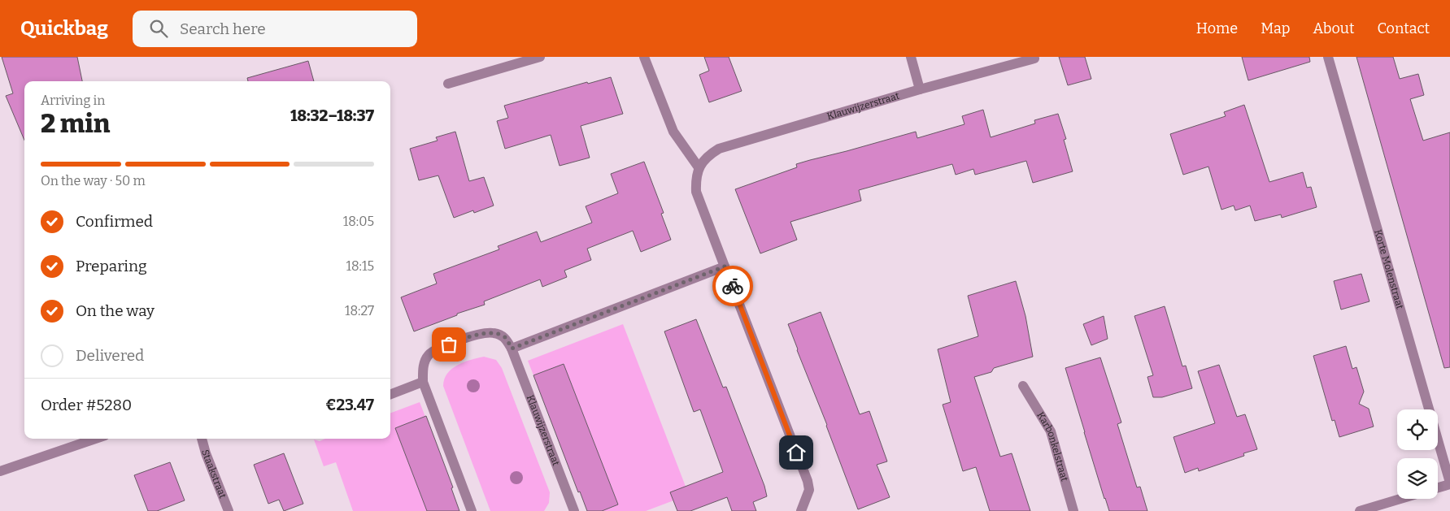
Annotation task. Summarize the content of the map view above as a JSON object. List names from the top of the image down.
{
  "streets": {
    "street": [
      "Klauwijzerstraat",
      "Korte Molenstraat",
      "Karbonkelstraat",
      "Staakstraat"
    ]
  },
  "page": {
    "header": "Quickbag",
    "search": "Search here",
    "nav": [
      "Home",
      "Map",
      "About",
      "Contact"
    ],
    "heading": ["2 min", "Arriving in", "18:32–18:37"],
    "panel": ["Order #5280", "€23.47"],
    "bar": "On the way · 50 m",
    "list": [
      ["Confirmed", "18:05"],
      ["Preparing", "18:15"],
      ["On the way", "18:27"],
      "Delivered"
    ]
  }
}
